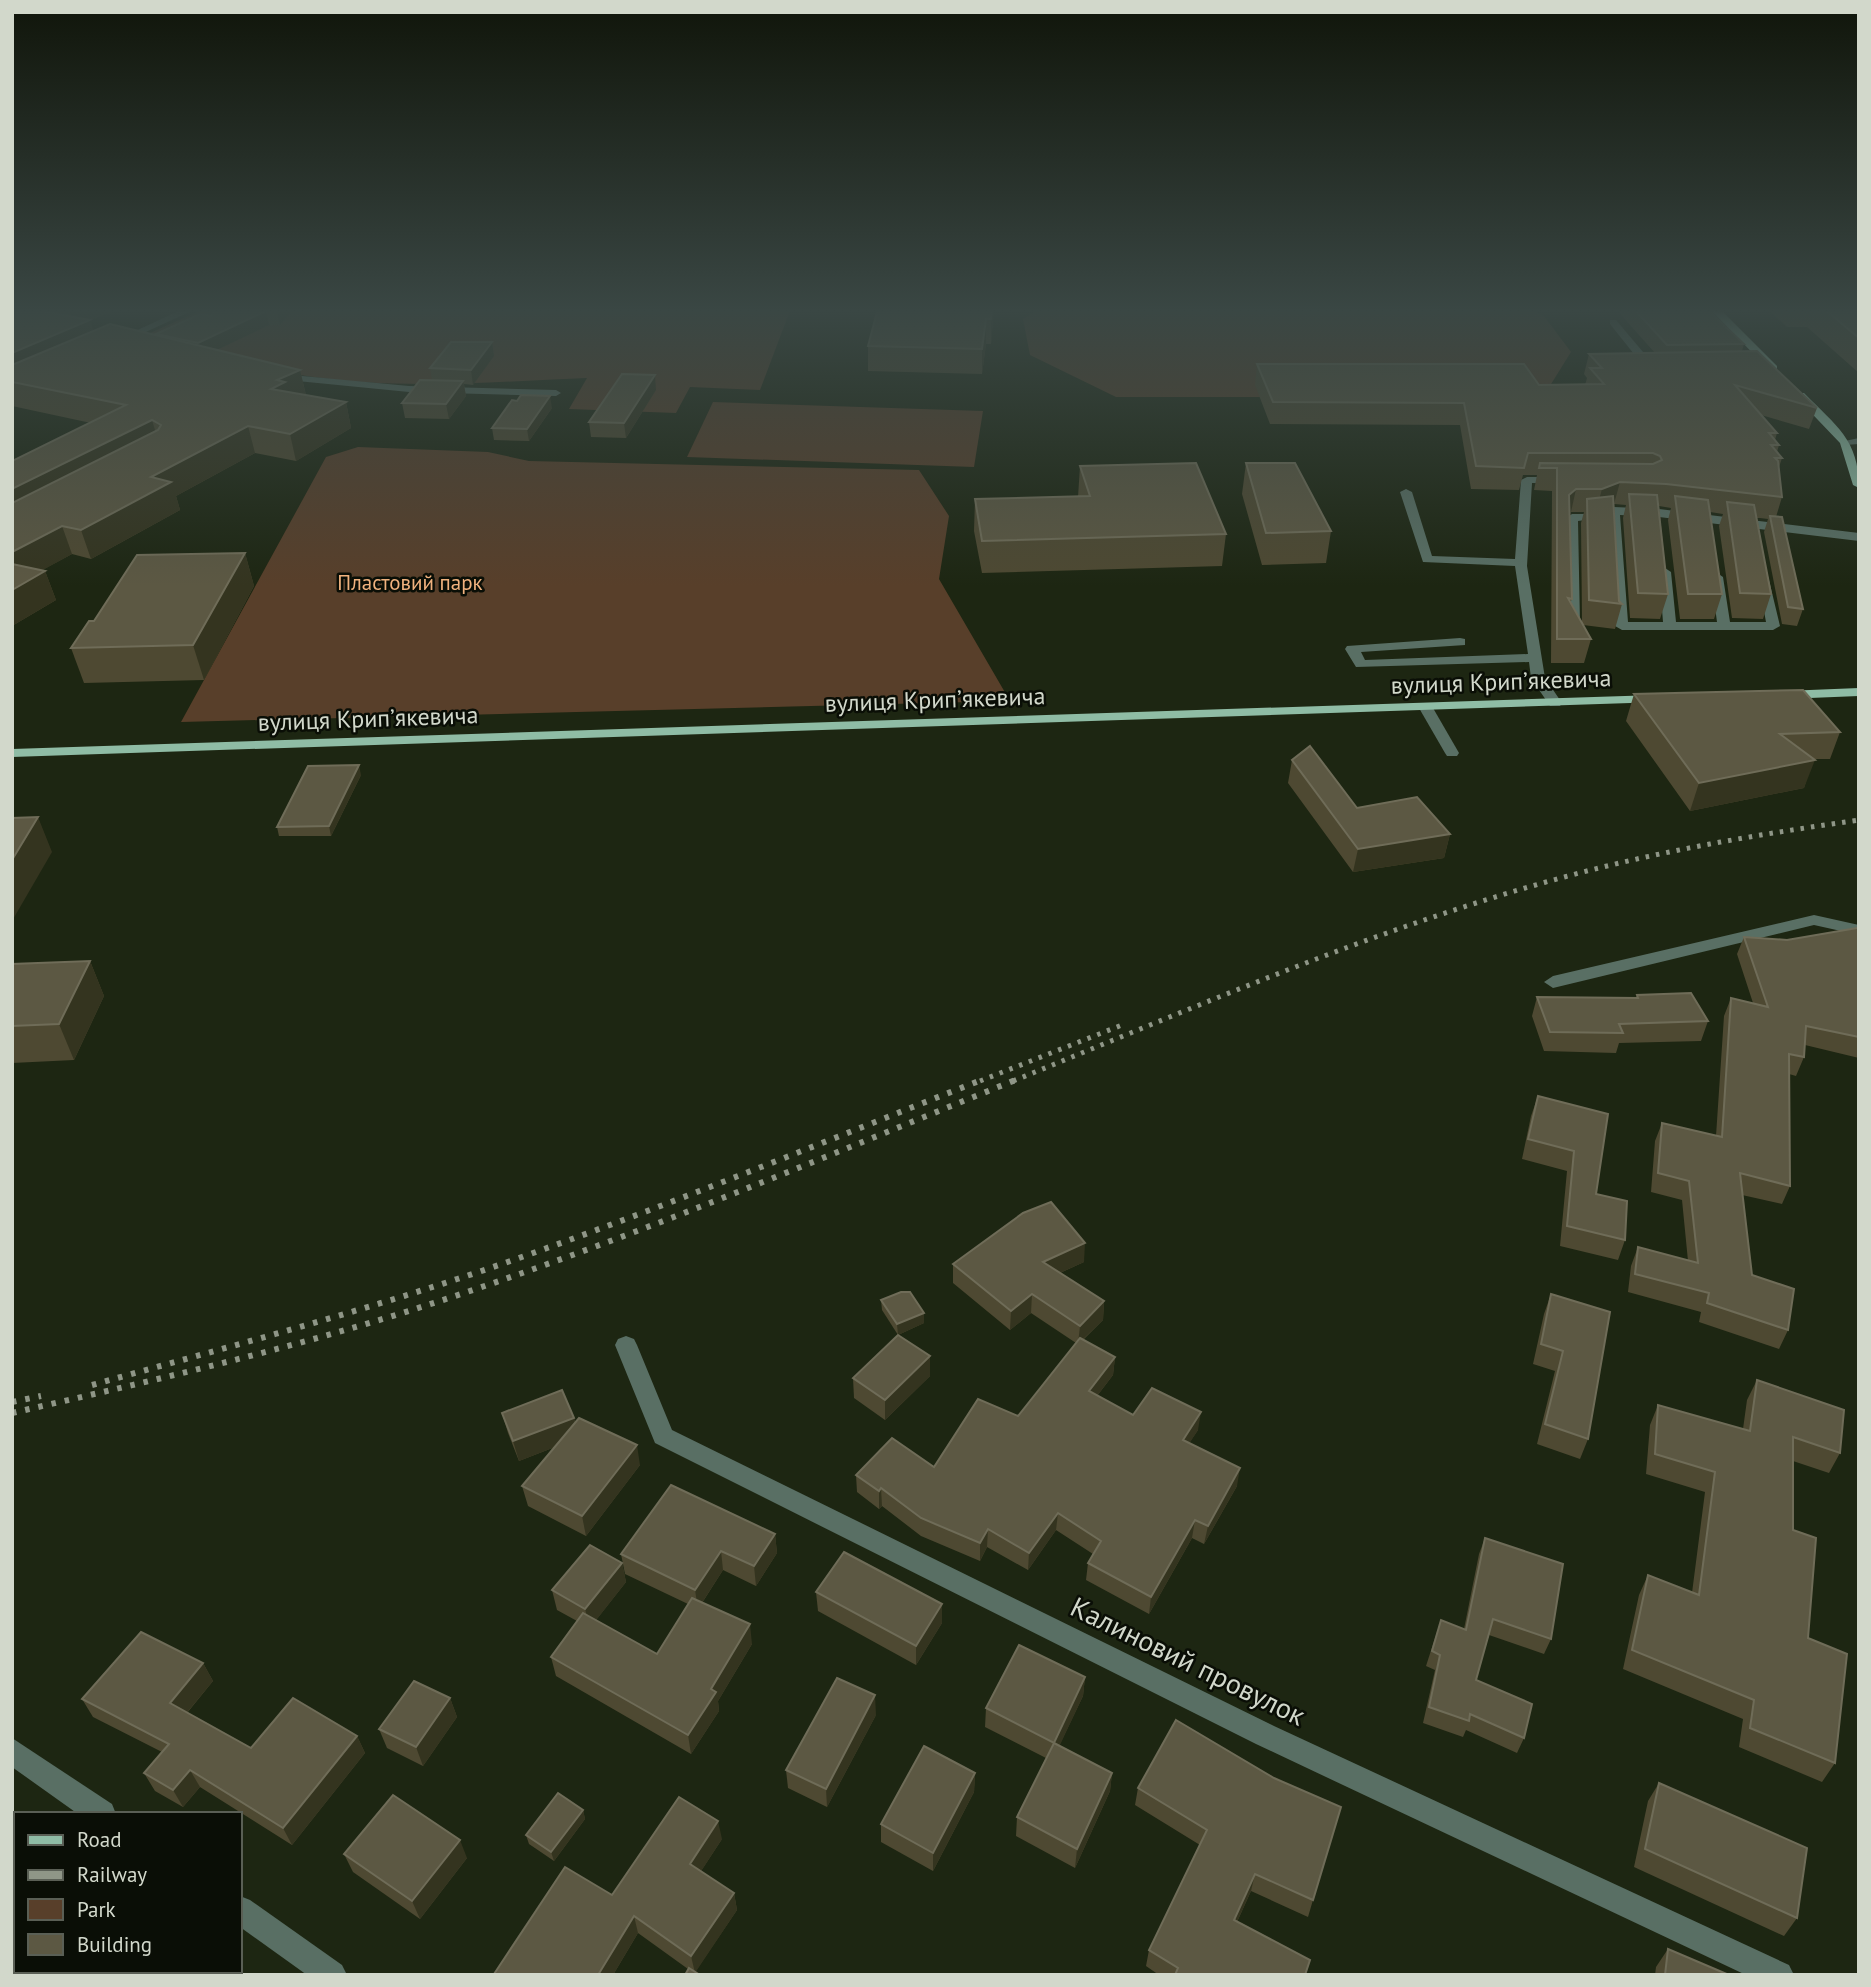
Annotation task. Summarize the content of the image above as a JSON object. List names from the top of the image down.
{
  "streets": {
    "main road": ["вулиця Крипʼякевича"],
    "street": ["Калиновий провулок"]
  },
  "parks": ["Пластовий парк"],
  "legend": [
    "Road",
    "Railway",
    "Park",
    "Building"
  ]
}
